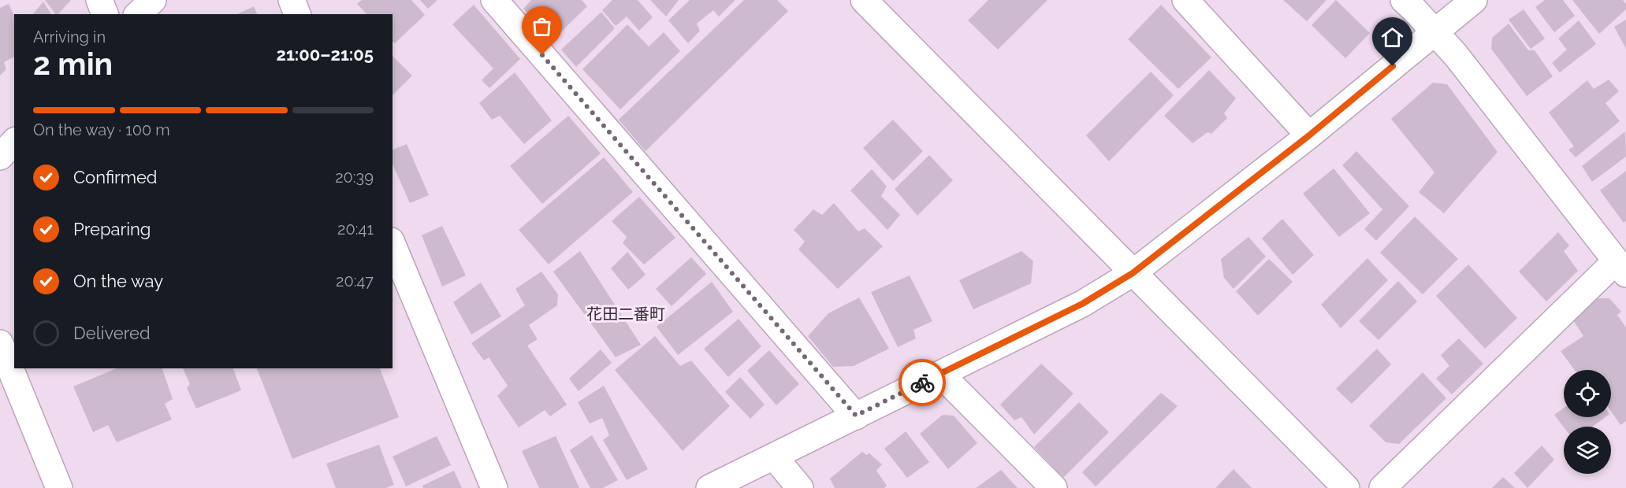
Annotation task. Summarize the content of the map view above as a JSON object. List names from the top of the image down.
{
  "districts": ["花田二番町"],
  "page": {
    "heading": ["2 min", "Arriving in", "21:00–21:05"],
    "bar": "On the way · 100 m",
    "list": [
      ["Confirmed", "20:39"],
      ["Preparing", "20:41"],
      ["On the way", "20:47"],
      "Delivered"
    ]
  }
}
